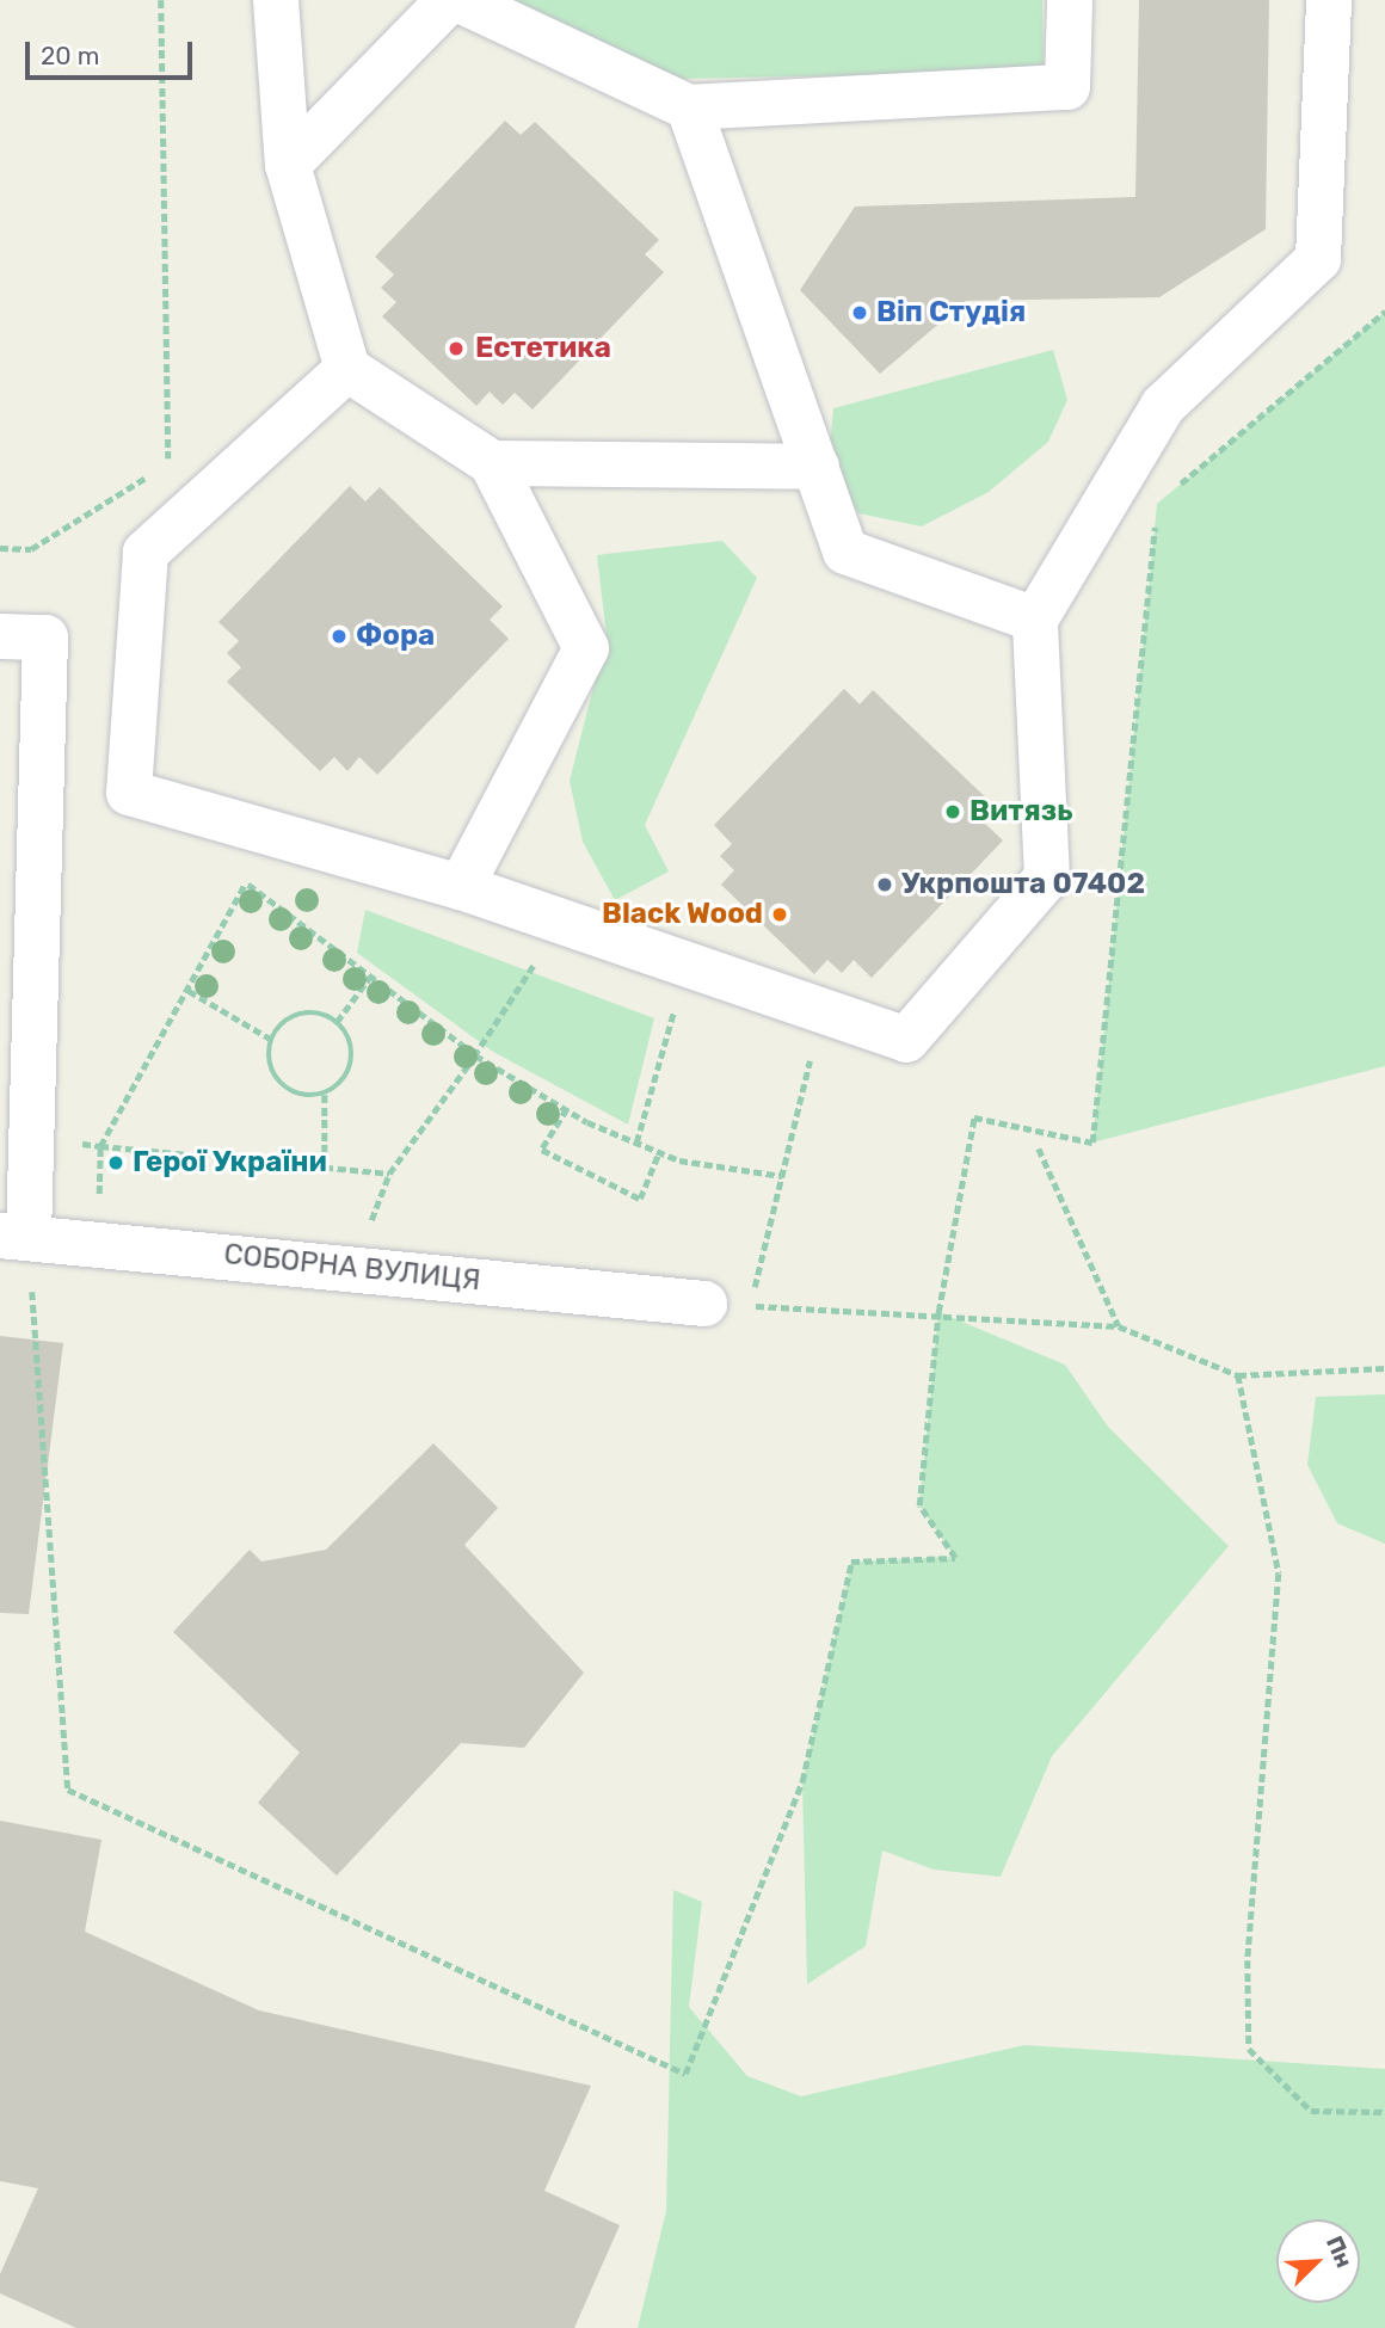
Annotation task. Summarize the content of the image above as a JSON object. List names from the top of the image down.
{
  "streets": {
    "street": ["СОБОРНА ВУЛИЦЯ"]
  },
  "places": [
    "Віп Студія",
    "Естетика",
    "Фора",
    "Витязь",
    "Укрпошта 07402",
    "Black Wood",
    "Герої України"
  ],
  "scale_bar": "20 m",
  "north": "top right"
}
